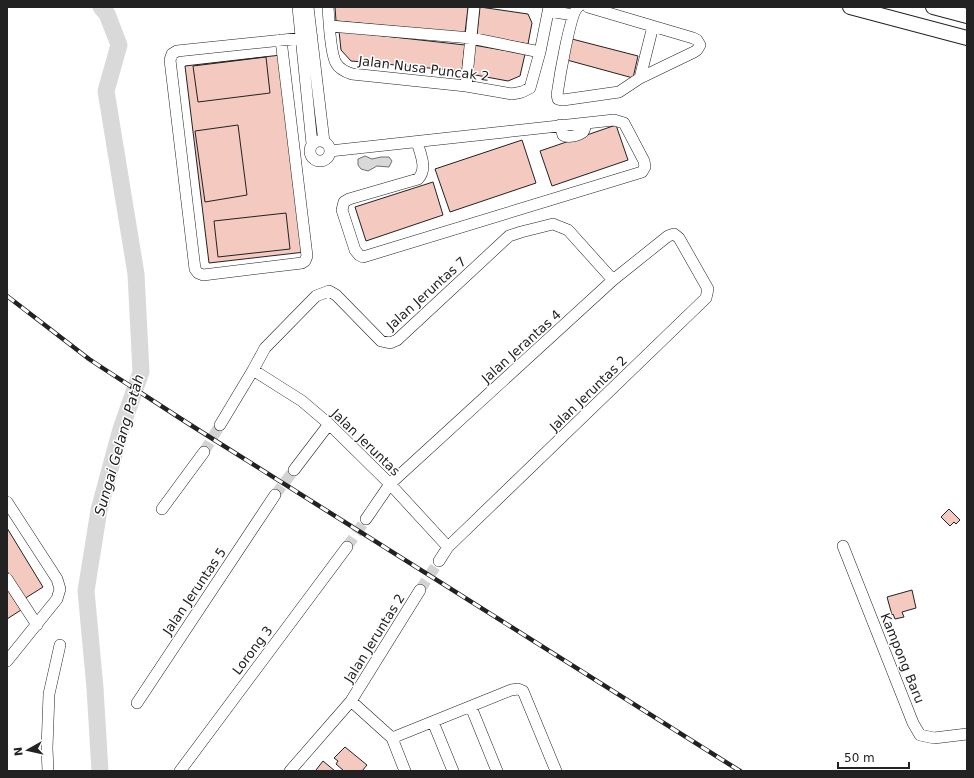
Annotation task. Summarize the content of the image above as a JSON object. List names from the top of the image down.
{
  "streets": {
    "street": [
      "Jalan Nusa Puncak 2",
      "Jalan Jeruntas 7",
      "Jalan Jerantas 4",
      "Jalan Jeruntas 2",
      "Jalan Jeruntas",
      "Jalan Jeruntas 5",
      "Lorong 3",
      "Kampong Baru"
    ]
  },
  "crossings": [
    ["Jalan Jeruntas 7", "Jalan Jerantas 4"],
    ["Jalan Jeruntas 7", "Jalan Jeruntas"],
    ["Jalan Jerantas 4", "Jalan Jeruntas 2"],
    ["Jalan Jerantas 4", "Jalan Jeruntas"],
    ["Jalan Jeruntas 2", "Jalan Jeruntas"]
  ],
  "water": ["Sungai Gelang Patah"],
  "scale_bar": "50 m",
  "north": "left"
}
